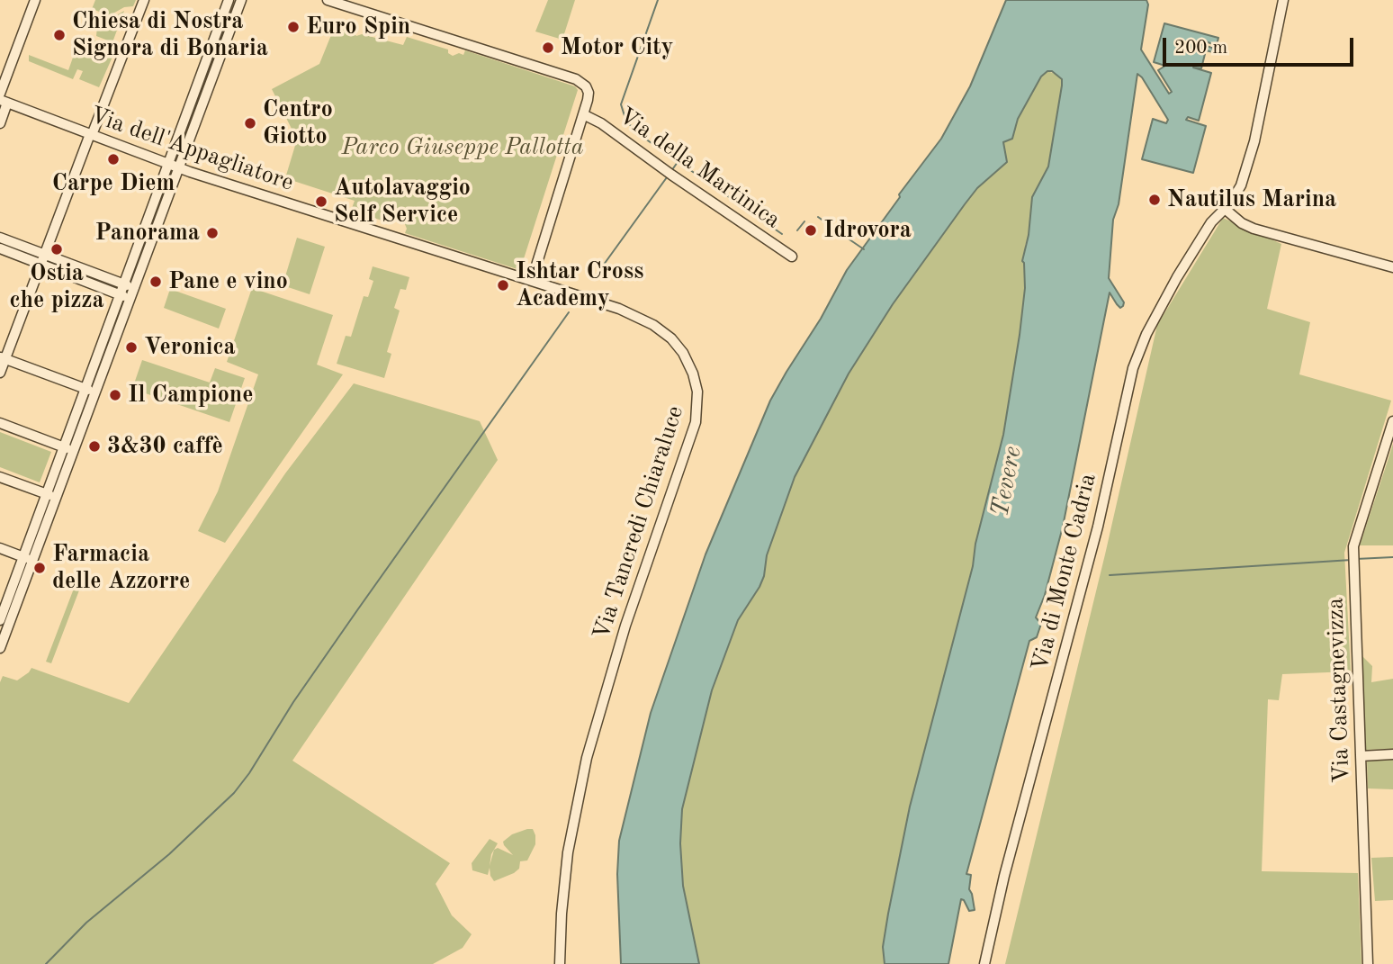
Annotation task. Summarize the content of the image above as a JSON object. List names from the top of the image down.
{
  "streets": {
    "street": [
      "Via dell'Appagliatore",
      "Via della Martinica",
      "Via Tancredi Chiaraluce",
      "Via di Monte Cadria",
      "Via Castagnevizza"
    ]
  },
  "crossings": [
    ["Via dell'Appagliatore", "Via Tancredi Chiaraluce"],
    ["Via della Martinica", "Via Tancredi Chiaraluce"]
  ],
  "water": ["Tevere"],
  "parks": ["Parco Giuseppe Pallotta"],
  "places": [
    "Euro Spin",
    "Chiesa di Nostra Signora di Bonaria",
    "Motor City",
    "Centro Giotto",
    "Carpe Diem",
    "Nautilus Marina",
    "Autolavaggio Self Service",
    "Idrovora",
    "Panorama",
    "Ostia che pizza",
    "Pane e vino",
    "Ishtar Cross Academy",
    "Veronica",
    "Il Campione",
    "3&30 caffè",
    "Farmacia delle Azzorre"
  ],
  "scale_bar": "200 m"
}
